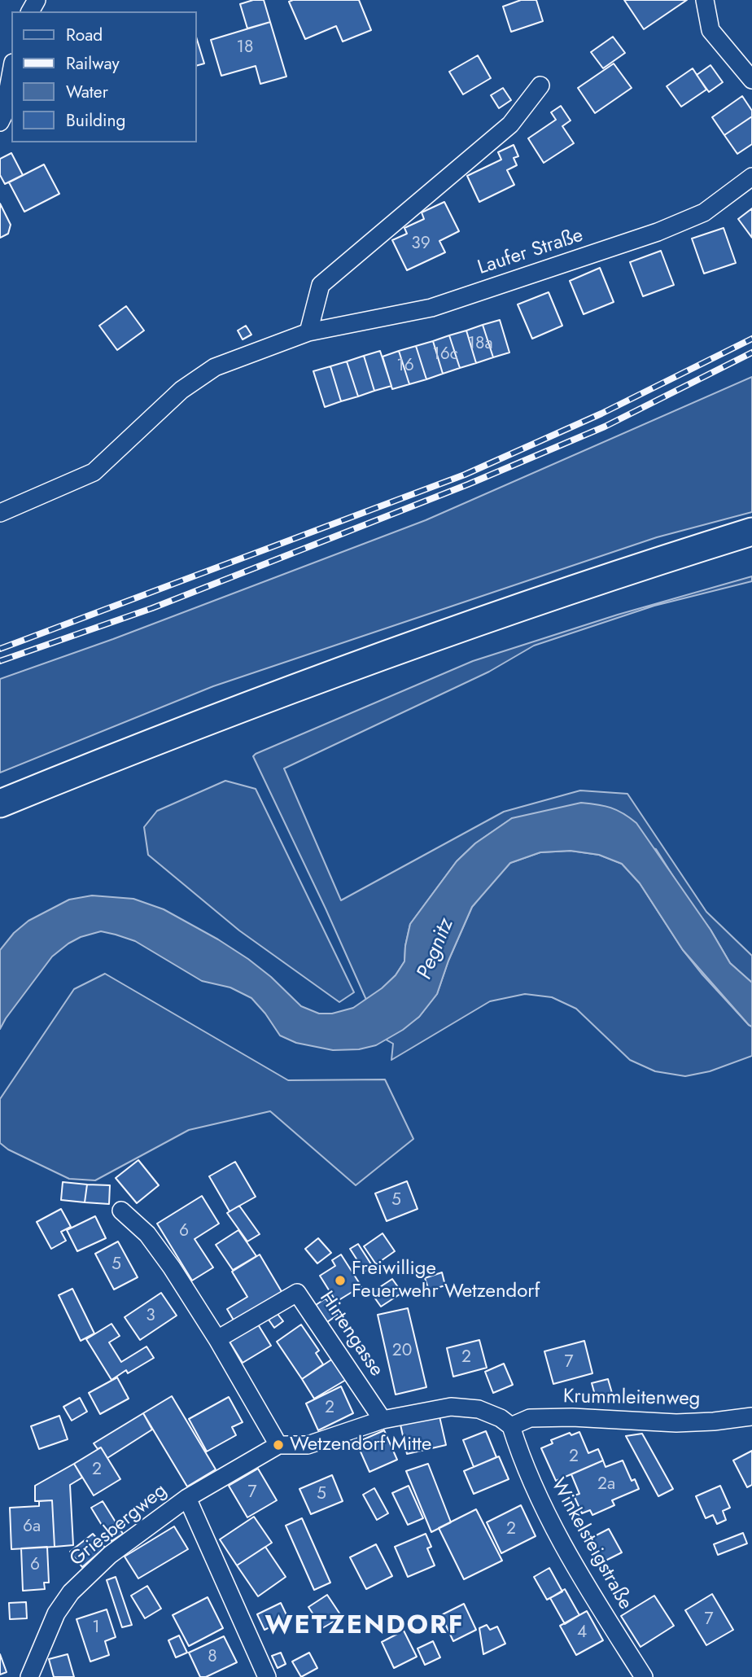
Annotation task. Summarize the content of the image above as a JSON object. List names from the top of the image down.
{
  "streets": {
    "street": [
      "Laufer Straße",
      "Hirtengasse",
      "Krummleitenweg",
      "Griesbergweg",
      "Winkelsteigstraße"
    ]
  },
  "crossings": [
    ["Krummleitenweg", "Winkelsteigstraße"]
  ],
  "districts": ["WETZENDORF"],
  "water": ["Pegnitz"],
  "places": ["Freiwillige Feuerwehr Wetzendorf", "Wetzendorf Mitte"],
  "house_numbers": [
    "18",
    "39",
    "18a",
    "16c",
    "16",
    "5",
    "6",
    "5",
    "3",
    "20",
    "2",
    "7",
    "2",
    "2",
    "2",
    "2a",
    "7",
    "5",
    "6a",
    "2",
    "6",
    "7",
    "1",
    "4",
    "8"
  ],
  "legend": [
    "Road",
    "Railway",
    "Water",
    "Building"
  ]
}
